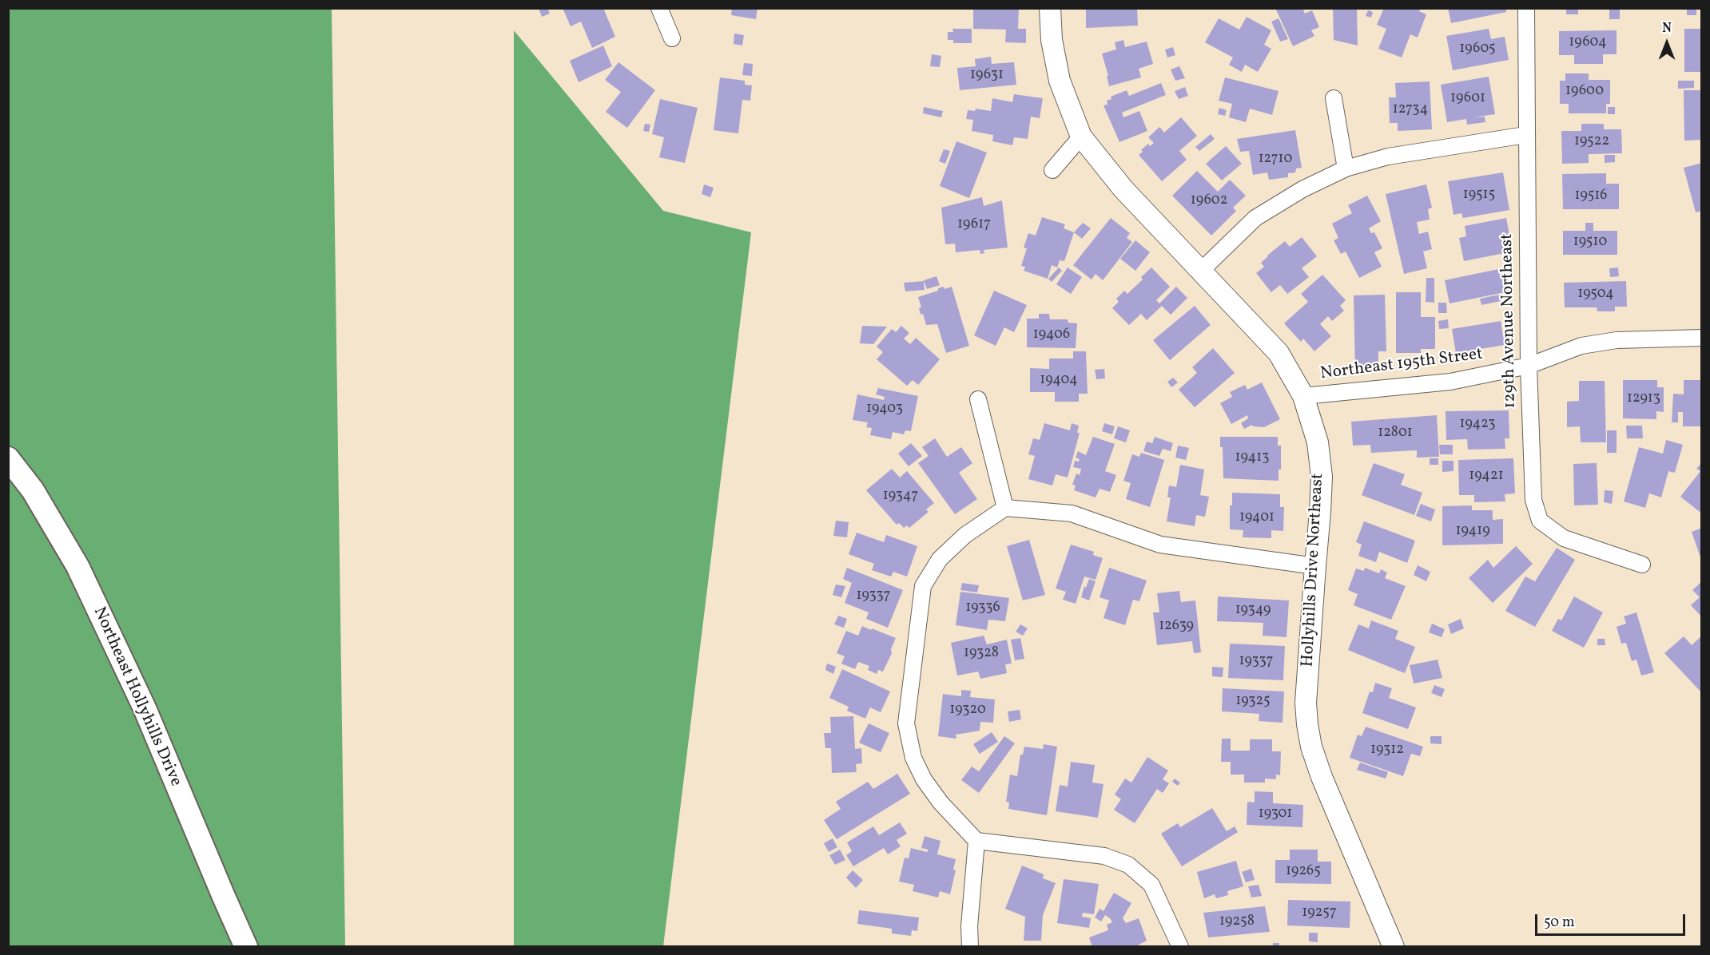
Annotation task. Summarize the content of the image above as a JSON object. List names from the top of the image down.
{
  "streets": {
    "main road": ["Northeast Hollyhills Drive"],
    "street": ["129th Avenue Northeast", "Northeast 195th Street", "Hollyhills Drive Northeast"]
  },
  "crossings": [
    ["129th Avenue Northeast", "Northeast 195th Street"],
    ["Northeast 195th Street", "Hollyhills Drive Northeast"]
  ],
  "house_numbers": [
    "19604",
    "19605",
    "19631",
    "19600",
    "19601",
    "12734",
    "19522",
    "12710",
    "19515",
    "19516",
    "19602",
    "19617",
    "19510",
    "19504",
    "19406",
    "19404",
    "12913",
    "19403",
    "19423",
    "12801",
    "19413",
    "19421",
    "19347",
    "19401",
    "19419",
    "19337",
    "19336",
    "19349",
    "12639",
    "19328",
    "19337",
    "19325",
    "19320",
    "19312",
    "19301",
    "19265",
    "19257",
    "19258"
  ],
  "scale_bar": "50 m",
  "north": "top"
}
